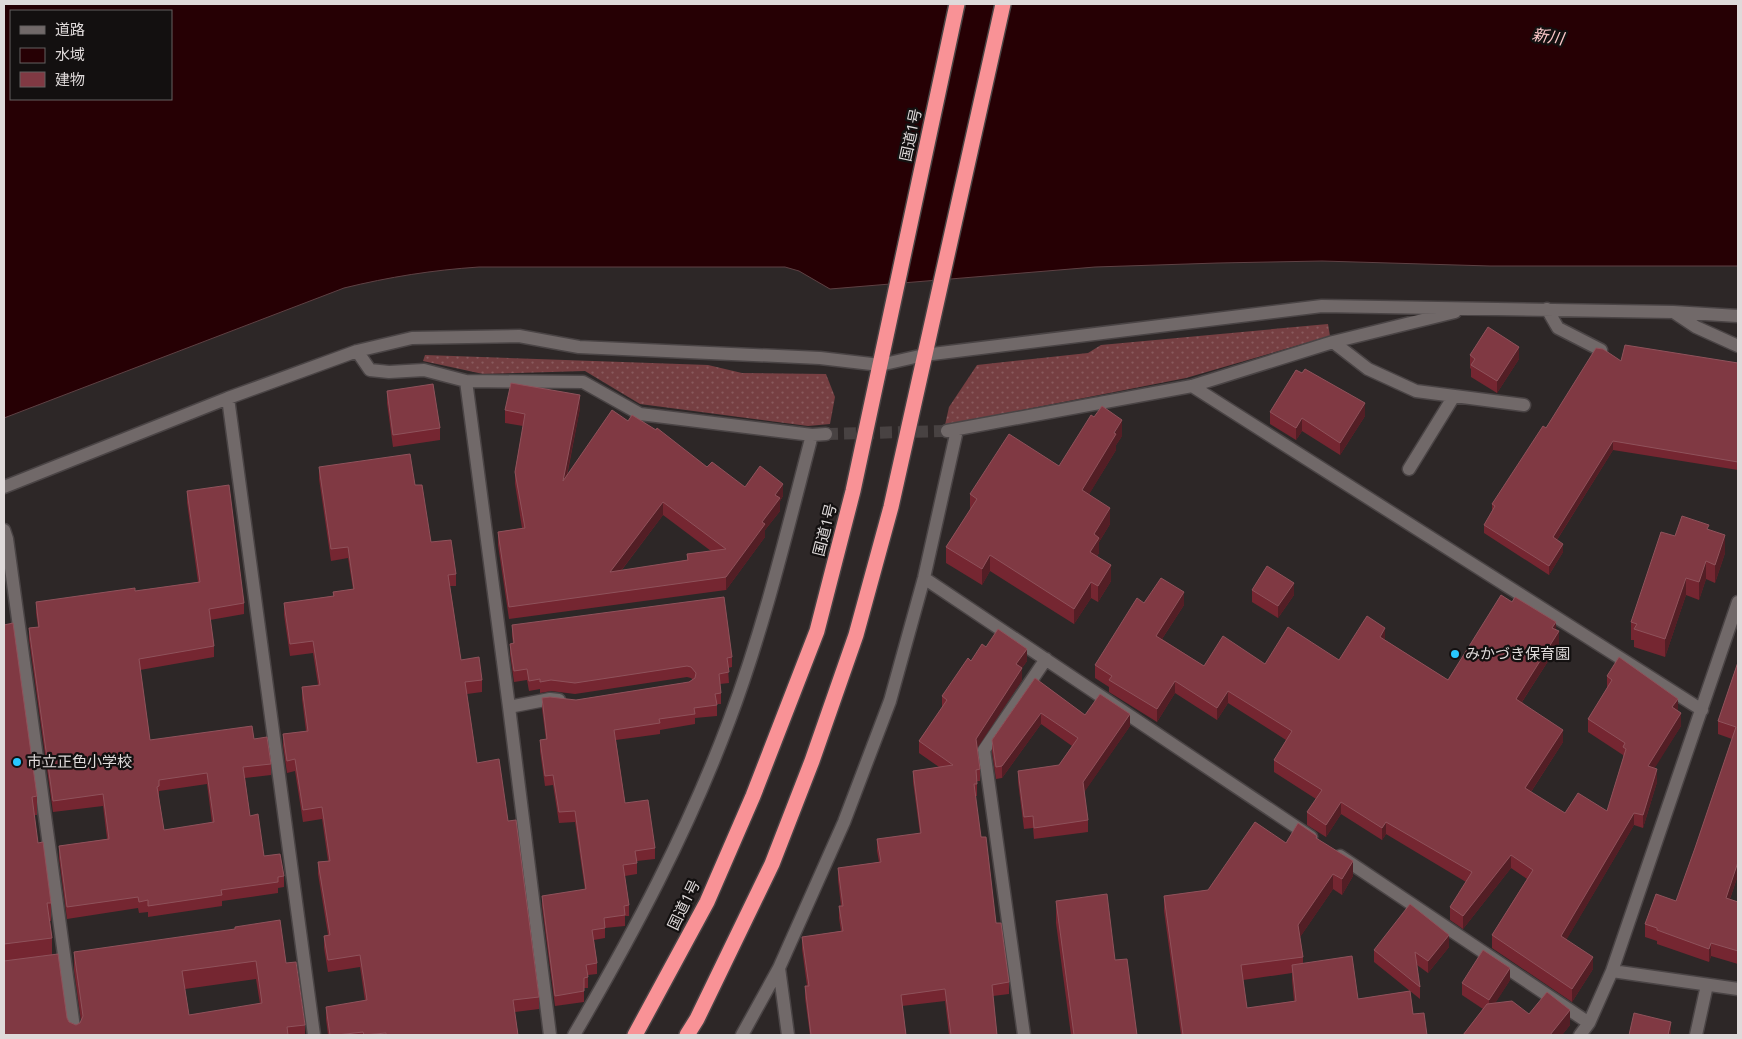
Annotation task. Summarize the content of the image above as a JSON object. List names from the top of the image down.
{
  "streets": {
    "highway": ["国道1号"]
  },
  "water": ["新川"],
  "places": ["みかづき保育園", "市立正色小学校"],
  "legend": ["道路", "水域", "建物"]
}
